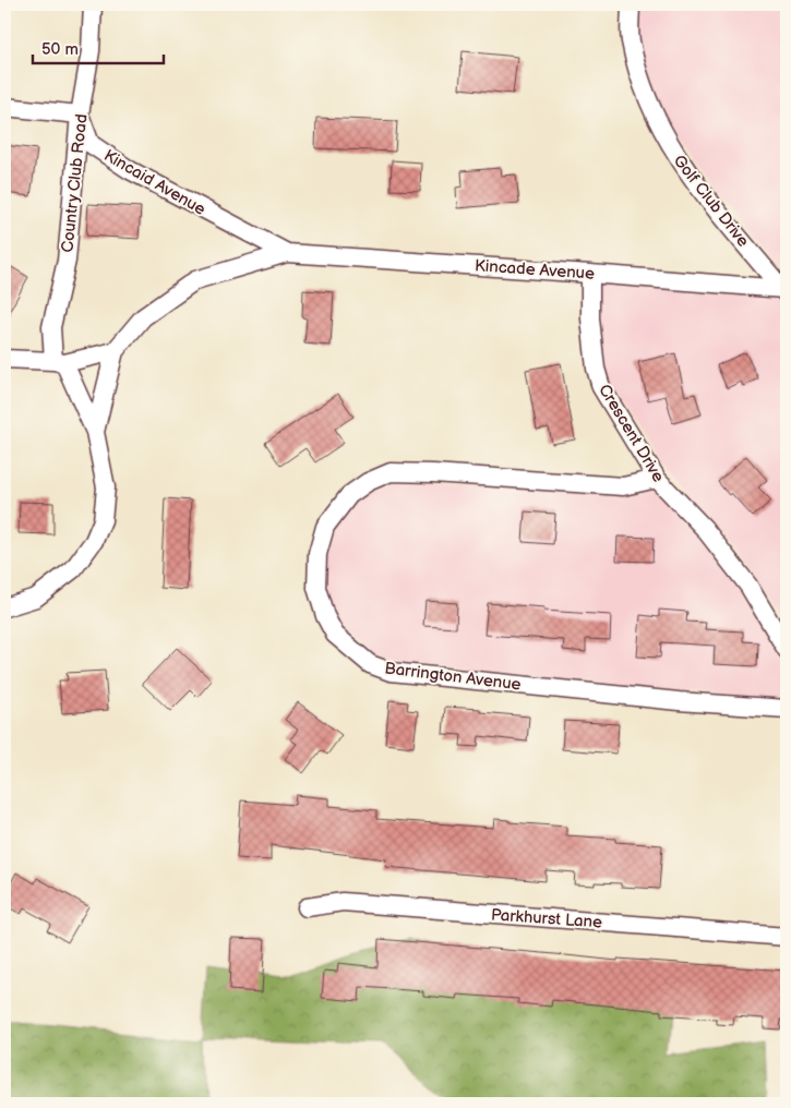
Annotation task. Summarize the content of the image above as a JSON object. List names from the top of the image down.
{
  "streets": {
    "street": [
      "Kincaid Avenue",
      "Country Club Road",
      "Golf Club Drive",
      "Kincade Avenue",
      "Crescent Drive",
      "Barrington Avenue",
      "Parkhurst Lane"
    ]
  },
  "crossings": [
    ["Kincaid Avenue", "Country Club Road"],
    ["Kincaid Avenue", "Kincade Avenue"],
    ["Golf Club Drive", "Kincade Avenue"],
    ["Kincade Avenue", "Crescent Drive"],
    ["Crescent Drive", "Barrington Avenue"]
  ],
  "scale_bar": "50 m"
}
